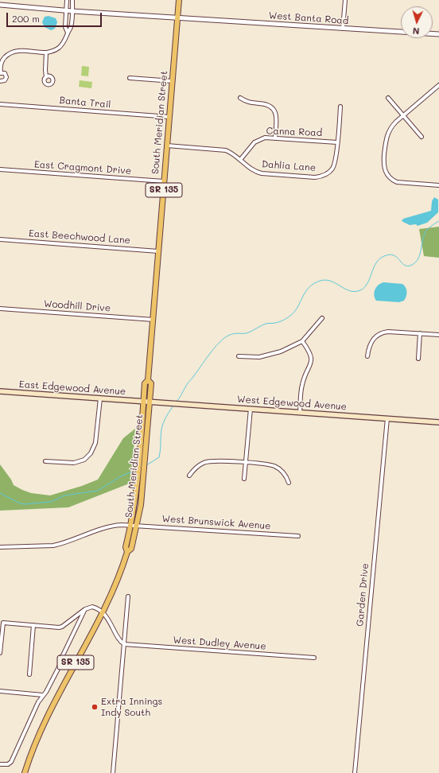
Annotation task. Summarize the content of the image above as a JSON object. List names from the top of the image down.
{
  "streets": {
    "main road": [
      "South Meridian Street",
      "SR 135",
      "East Edgewood Avenue",
      "West Edgewood Avenue"
    ],
    "street": [
      "West Banta Road",
      "Banta Trail",
      "Canna Road",
      "Dahlia Lane",
      "East Cragmont Drive",
      "East Beechwood Lane",
      "Woodhill Drive",
      "West Brunswick Avenue",
      "Garden Drive",
      "West Dudley Avenue"
    ]
  },
  "crossings": [
    ["West Banta Road", "South Meridian Street"],
    ["Banta Trail", "South Meridian Street"],
    ["South Meridian Street", "Dahlia Lane"],
    ["South Meridian Street", "East Cragmont Drive"],
    ["South Meridian Street", "East Beechwood Lane"],
    ["South Meridian Street", "Woodhill Drive"],
    ["South Meridian Street", "East Edgewood Avenue"],
    ["South Meridian Street", "West Edgewood Avenue"],
    ["South Meridian Street", "West Brunswick Avenue"],
    ["Canna Road", "Dahlia Lane"],
    ["East Edgewood Avenue", "West Edgewood Avenue"],
    ["West Edgewood Avenue", "Garden Drive"]
  ],
  "places": ["Extra Innings Indy South"],
  "scale_bar": "200 m",
  "north": "bottom"
}
